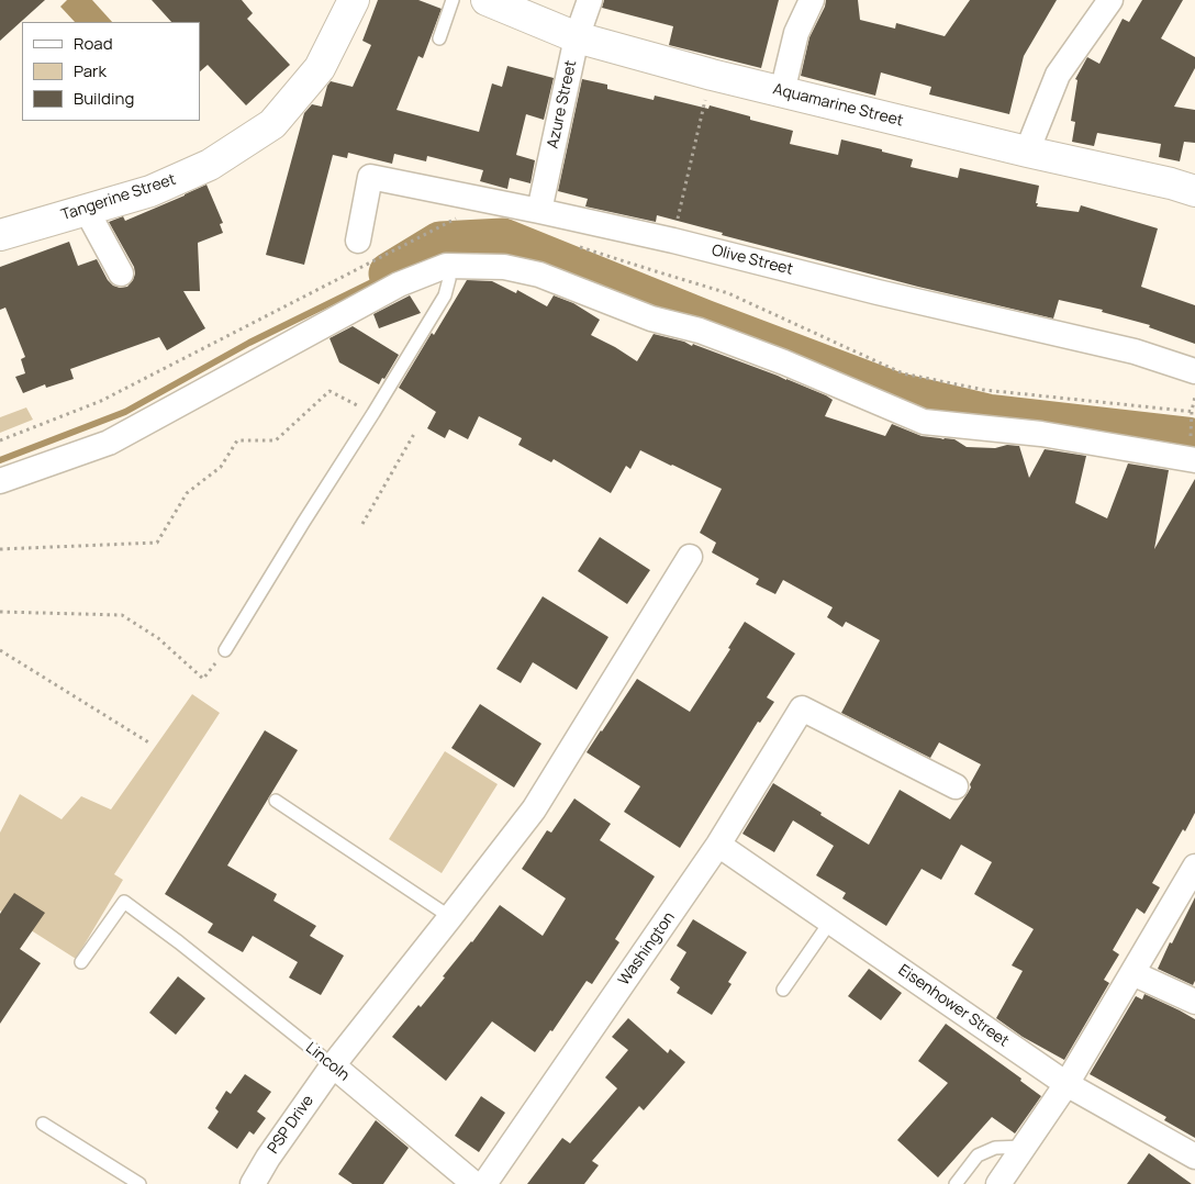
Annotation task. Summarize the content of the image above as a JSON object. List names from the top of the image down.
{
  "streets": {
    "street": [
      "Azure Street",
      "Aquamarine Street",
      "Tangerine Street",
      "Olive Street",
      "Washington",
      "Eisenhower Street",
      "Lincoln",
      "PSP Drive"
    ]
  },
  "crossings": [
    ["Azure Street", "Aquamarine Street"],
    ["Azure Street", "Olive Street"],
    ["Washington", "Eisenhower Street"],
    ["Lincoln", "PSP Drive"]
  ],
  "legend": ["Road", "Park", "Building"]
}
